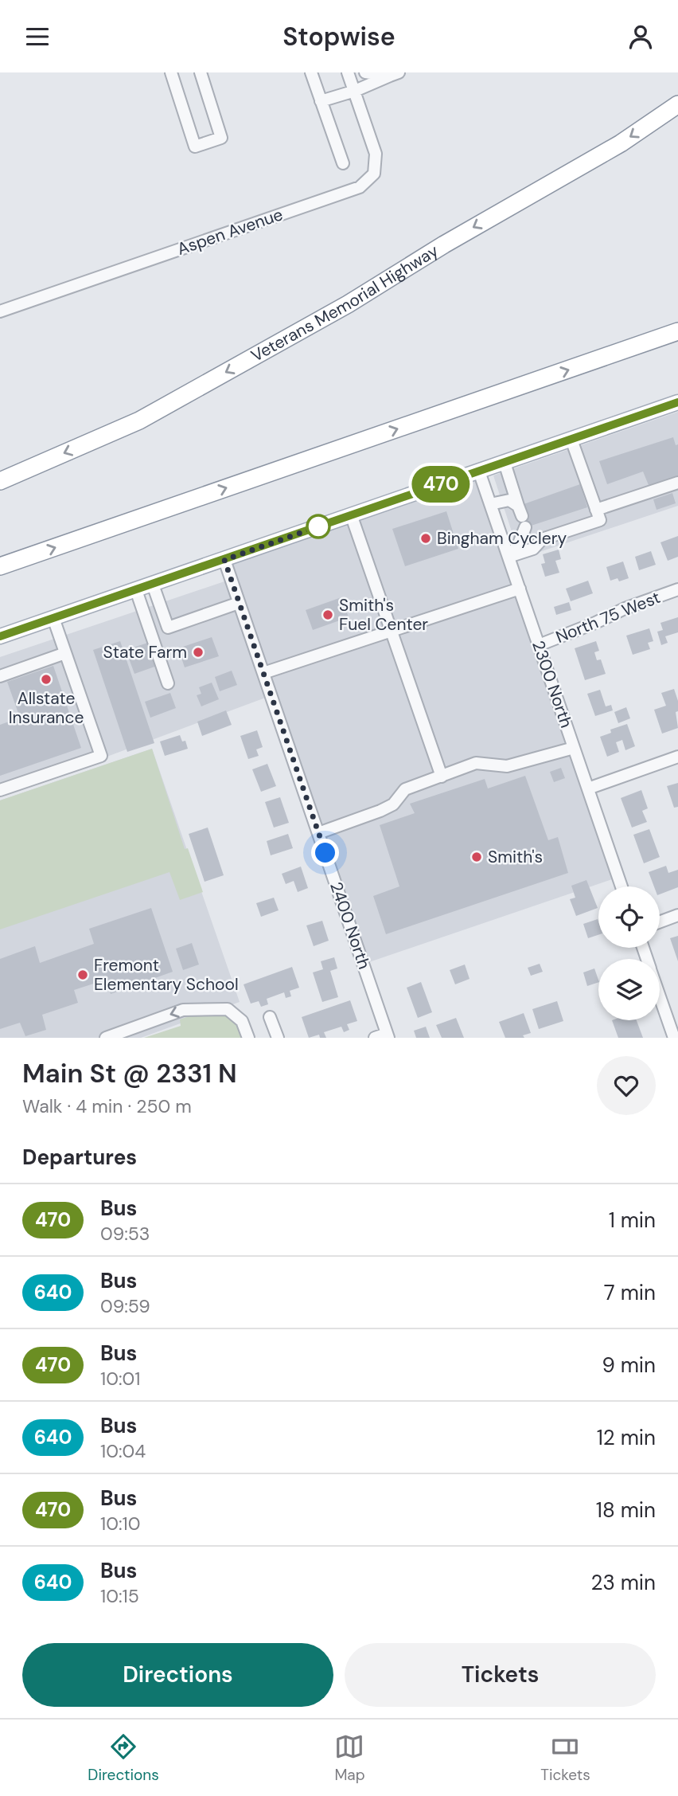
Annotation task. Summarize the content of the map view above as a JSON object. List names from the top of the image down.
{
  "streets": {
    "highway": ["Veterans Memorial Highway"],
    "street": [
      "Aspen Avenue",
      "North 75 West",
      "2300 North",
      "2400 North"
    ]
  },
  "crossings": [
    ["North 75 West", "2300 North"]
  ],
  "places": [
    "Bingham Cyclery",
    "Smith's Fuel Center",
    "State Farm",
    "Allstate Insurance",
    "Smith's",
    "Fremont Elementary School"
  ],
  "lines": ["bus line 470"],
  "page": {
    "header": "Stopwise",
    "on_map": "470",
    "heading": [
      ["Main St @ 2331 N", "Walk · 4 min · 250 m"],
      "Departures"
    ],
    "list": [
      {
        "mark": "470",
        "name": "Bus",
        "note": "09:53",
        "value": "1 min"
      },
      {
        "mark": "640",
        "name": "Bus",
        "note": "09:59",
        "value": "7 min"
      },
      {
        "mark": "470",
        "name": "Bus",
        "note": "10:01",
        "value": "9 min"
      },
      {
        "mark": "640",
        "name": "Bus",
        "note": "10:04",
        "value": "12 min"
      },
      {
        "mark": "470",
        "name": "Bus",
        "note": "10:10",
        "value": "18 min"
      },
      {
        "mark": "640",
        "name": "Bus",
        "note": "10:15",
        "value": "23 min"
      }
    ],
    "buttons": ["Directions", "Tickets"],
    "tabs": ["Directions", "Map", "Tickets"]
  }
}
